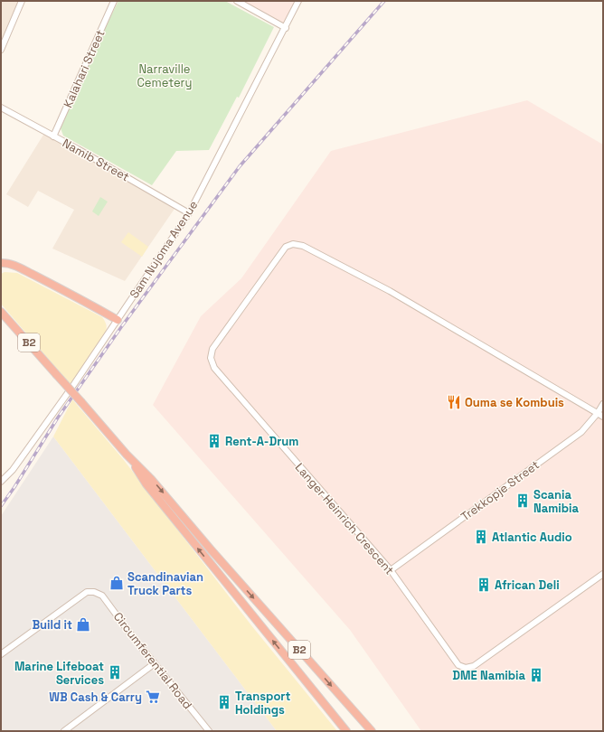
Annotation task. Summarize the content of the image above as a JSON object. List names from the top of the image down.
{
  "streets": {
    "highway": ["B2"],
    "street": [
      "Kalahari Street",
      "Namib Street",
      "Sam Nujoma Avenue",
      "Trekkopje Street",
      "Langer Heinrich Crescent",
      "Circumferential Road"
    ]
  },
  "crossings": [
    ["Kalahari Street", "Namib Street"],
    ["Namib Street", "Sam Nujoma Avenue"],
    ["Trekkopje Street", "Langer Heinrich Crescent"]
  ],
  "parks": ["Narraville Cemetery"],
  "places": {
    "restaurant": ["Ouma se Kombuis"],
    "building": [
      "Rent-A-Drum",
      "Scania Namibia",
      "Atlantic Audio",
      "African Deli",
      "Marine Lifeboat Services",
      "DME Namibia",
      "Transport Holdings"
    ],
    "shop": ["Scandinavian Truck Parts", "Build it"],
    "supermarket": ["WB Cash & Carry"]
  }
}
